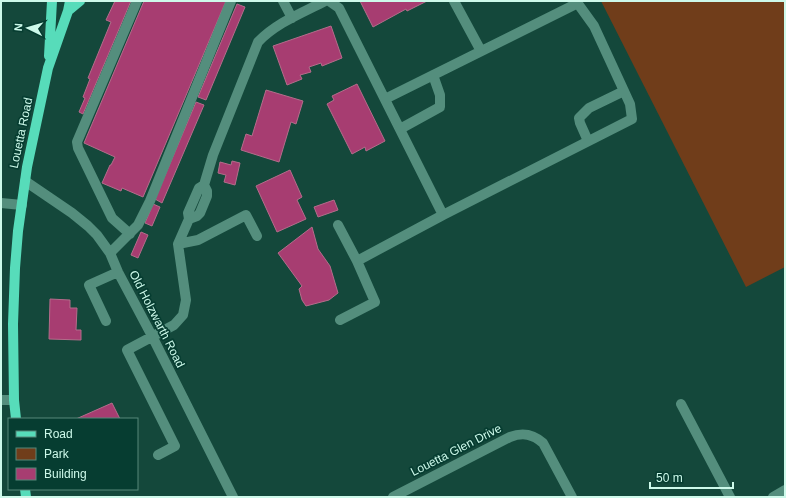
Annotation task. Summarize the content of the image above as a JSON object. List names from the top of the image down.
{
  "streets": {
    "main road": ["Louetta Road"],
    "street": ["Old Holzwarth Road", "Louetta Glen Drive"]
  },
  "crossings": [
    ["Louetta Road", "Old Holzwarth Road"]
  ],
  "legend": ["Road", "Park", "Building"],
  "scale_bar": "50 m",
  "north": "left"
}
